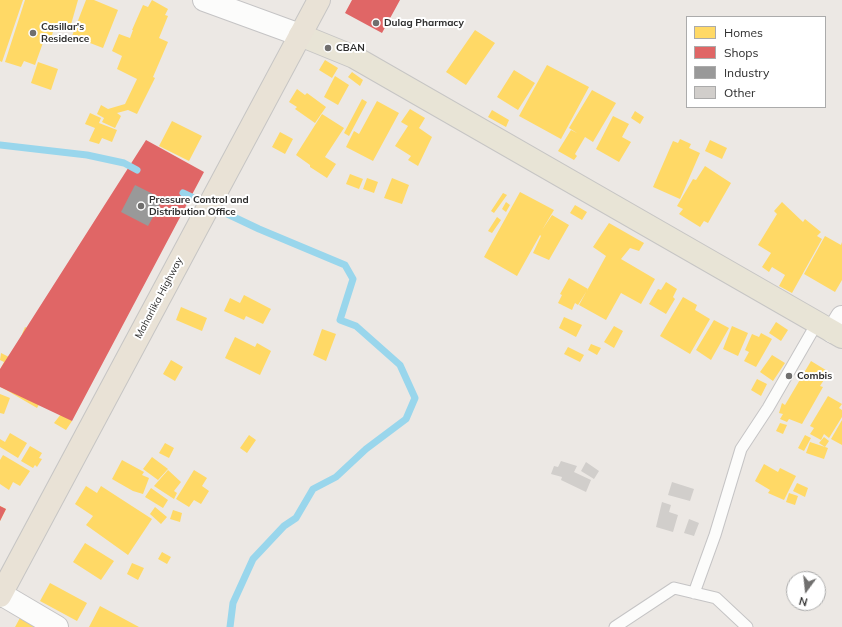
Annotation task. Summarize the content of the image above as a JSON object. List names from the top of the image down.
{
  "streets": {
    "highway": ["Maharlika Highway"]
  },
  "places": [
    "Dulag Pharmacy",
    "Casillar's Residence",
    "CBAN",
    "Pressure Control and Distribution Office",
    "Combis"
  ],
  "legend": [
    "Homes",
    "Shops",
    "Industry",
    "Other"
  ],
  "north": "bottom"
}
